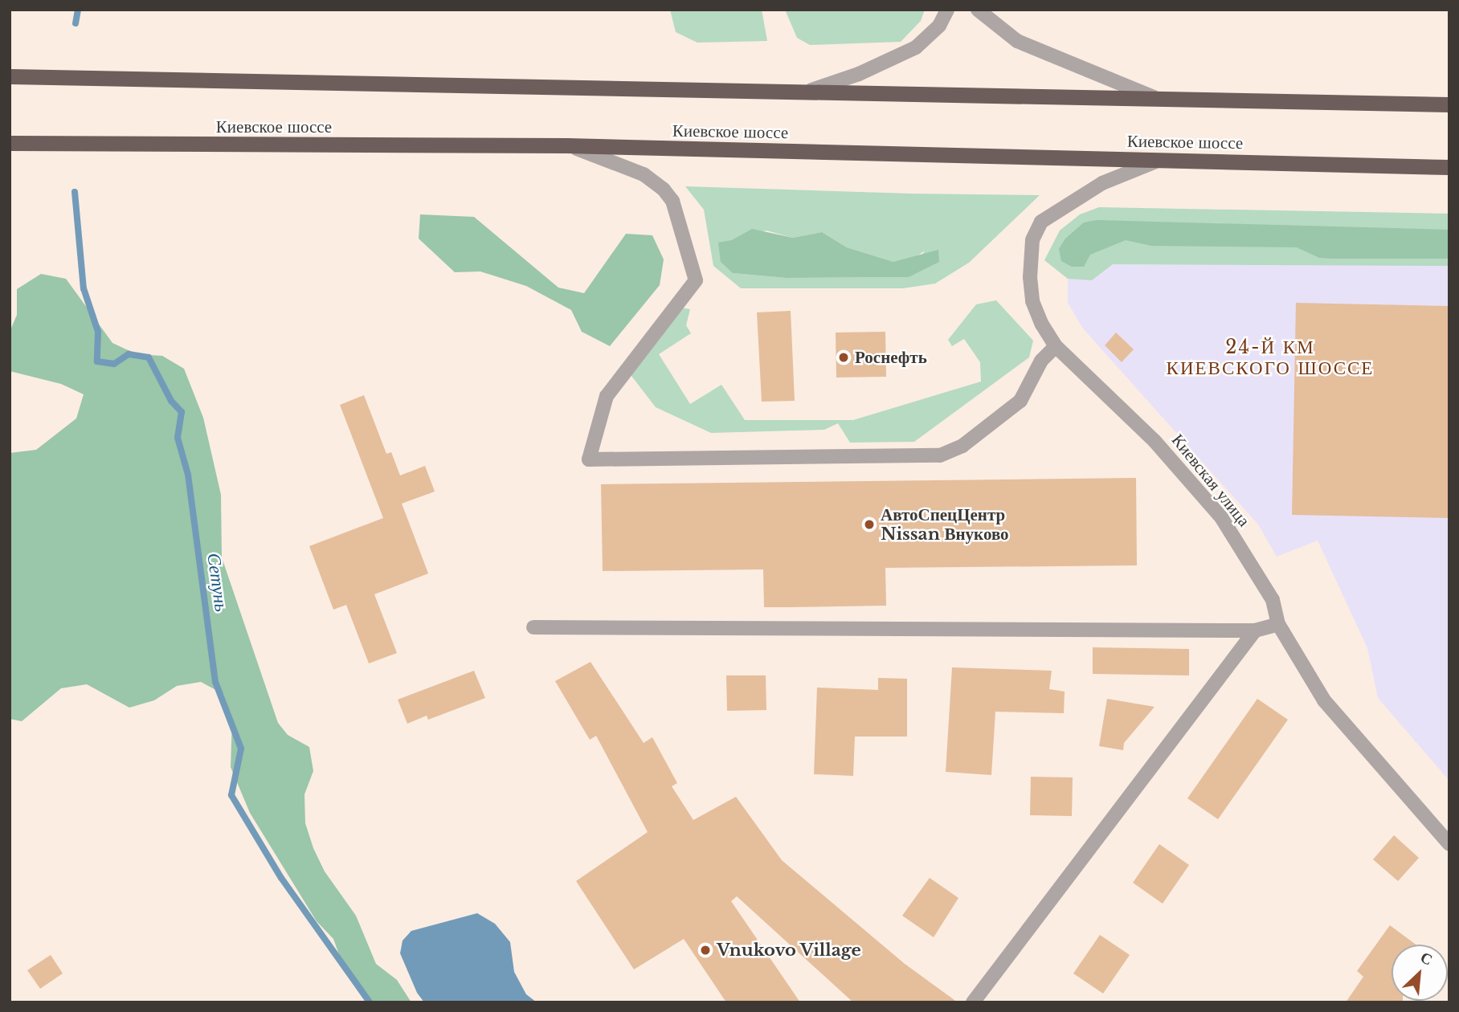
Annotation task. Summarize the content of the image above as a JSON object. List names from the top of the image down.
{
  "streets": {
    "highway": ["Киевское шоссе"],
    "street": ["Киевская улица"]
  },
  "crossings": [
    ["Киевское шоссе", "Киевская улица"]
  ],
  "districts": ["24-Й КМ КИЕВСКОГО ШОССЕ"],
  "water": ["Сетунь"],
  "places": ["Роснефть", "АвтоСпецЦентр Nissan Внуково", "Vnukovo Village"],
  "north": "top right"
}
